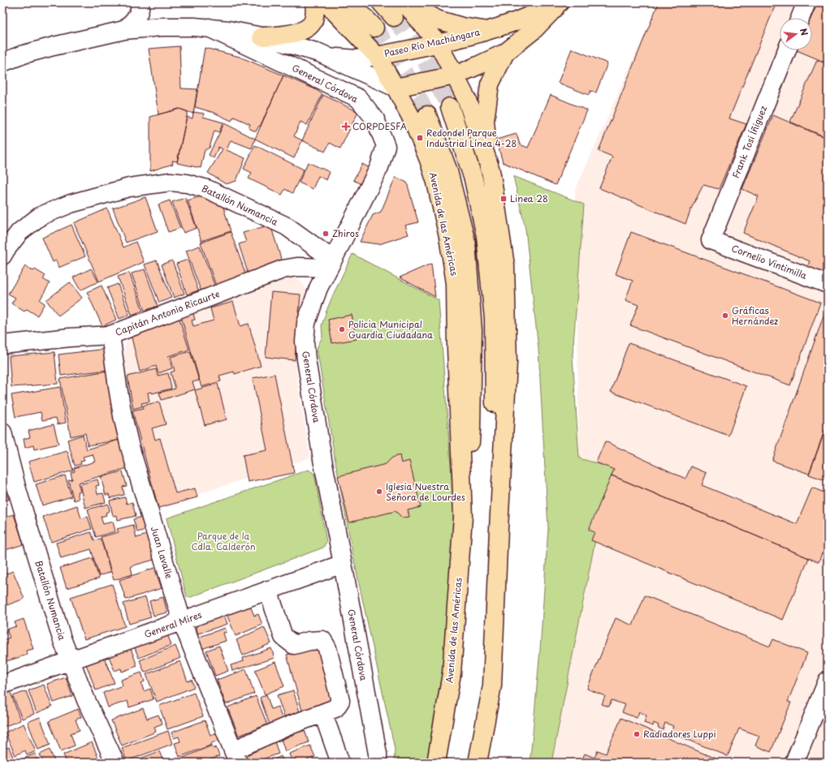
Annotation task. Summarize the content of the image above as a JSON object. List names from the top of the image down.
{
  "streets": {
    "main road": ["Paseo Río Machángara", "Avenida de las Américas"],
    "street": [
      "General Córdova",
      "Frank Tosi Íñiguez",
      "Batallón Numancia",
      "Cornelio Vintimilla",
      "Capitán Antonio Ricaurte",
      "Juan Lavalle",
      "General Mires"
    ]
  },
  "crossings": [
    ["Paseo Río Machángara", "Avenida de las Américas"],
    ["General Córdova", "Batallón Numancia"],
    ["General Córdova", "Capitán Antonio Ricaurte"],
    ["General Córdova", "General Mires"],
    ["Frank Tosi Íñiguez", "Cornelio Vintimilla"],
    ["Batallón Numancia", "Capitán Antonio Ricaurte"],
    ["Batallón Numancia", "General Mires"],
    ["Capitán Antonio Ricaurte", "Juan Lavalle"],
    ["Juan Lavalle", "General Mires"]
  ],
  "parks": ["Parque de la Cdla. Calderón"],
  "places": {
    "health": ["CORPDESFA"],
    "transit": ["Redondel Parque Industrial Línea 4-28", "Linea 28"],
    "other": [
      "Zhiros",
      "Gráficas Hernández",
      "Policia Municipal Guardia Ciudadana",
      "Iglesia Nuestra Señora de Lourdes",
      "Radiadores Luppi"
    ]
  },
  "north": "right"
}
